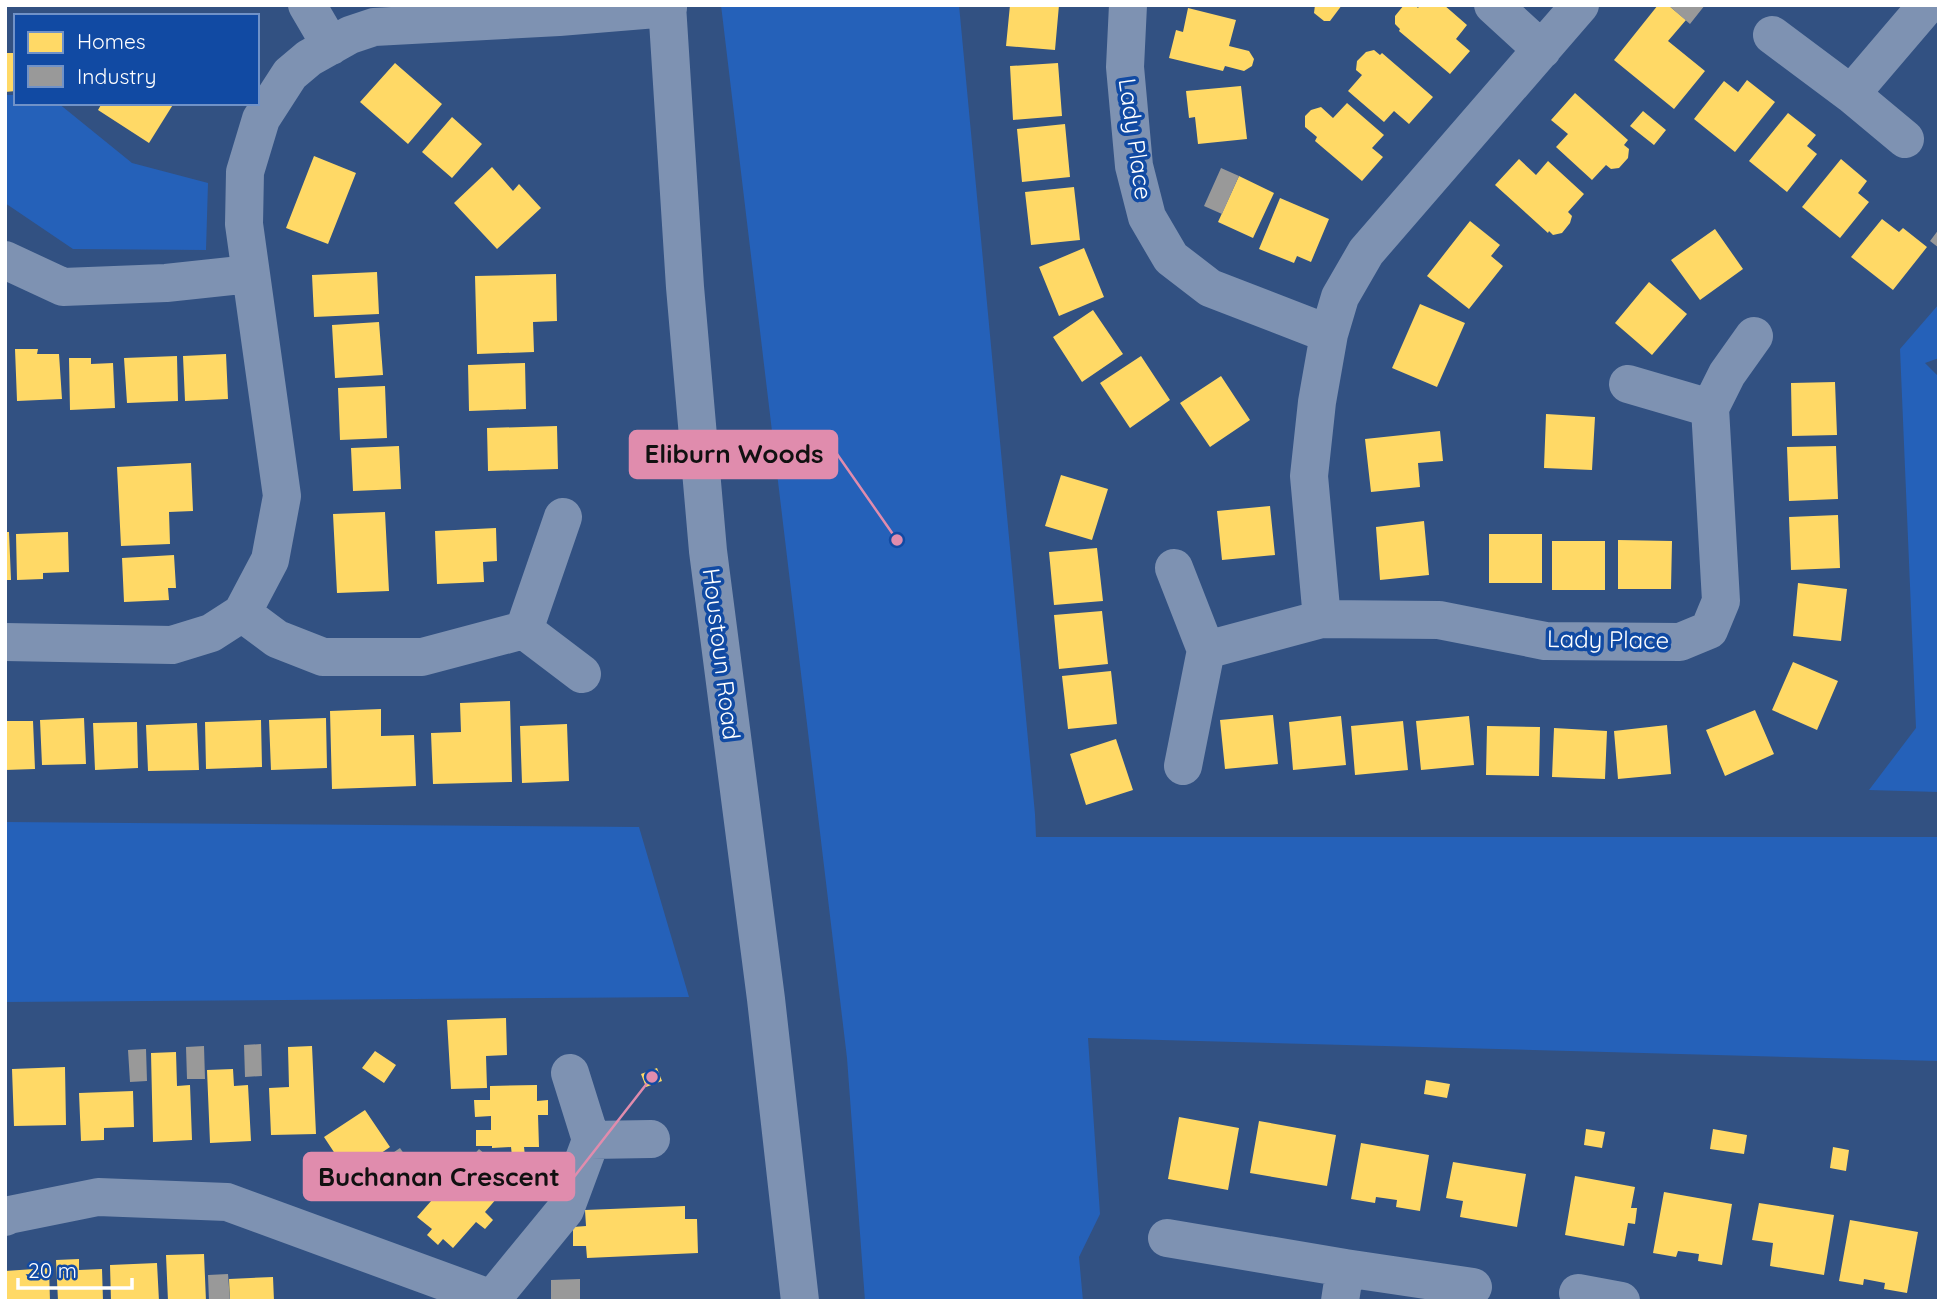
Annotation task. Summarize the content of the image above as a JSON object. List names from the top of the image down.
{
  "streets": {
    "street": ["Lady Place", "Houstoun Road"]
  },
  "places": ["Eliburn Woods", "Buchanan Crescent"],
  "legend": ["Homes", "Industry"],
  "scale_bar": "20 m"
}
